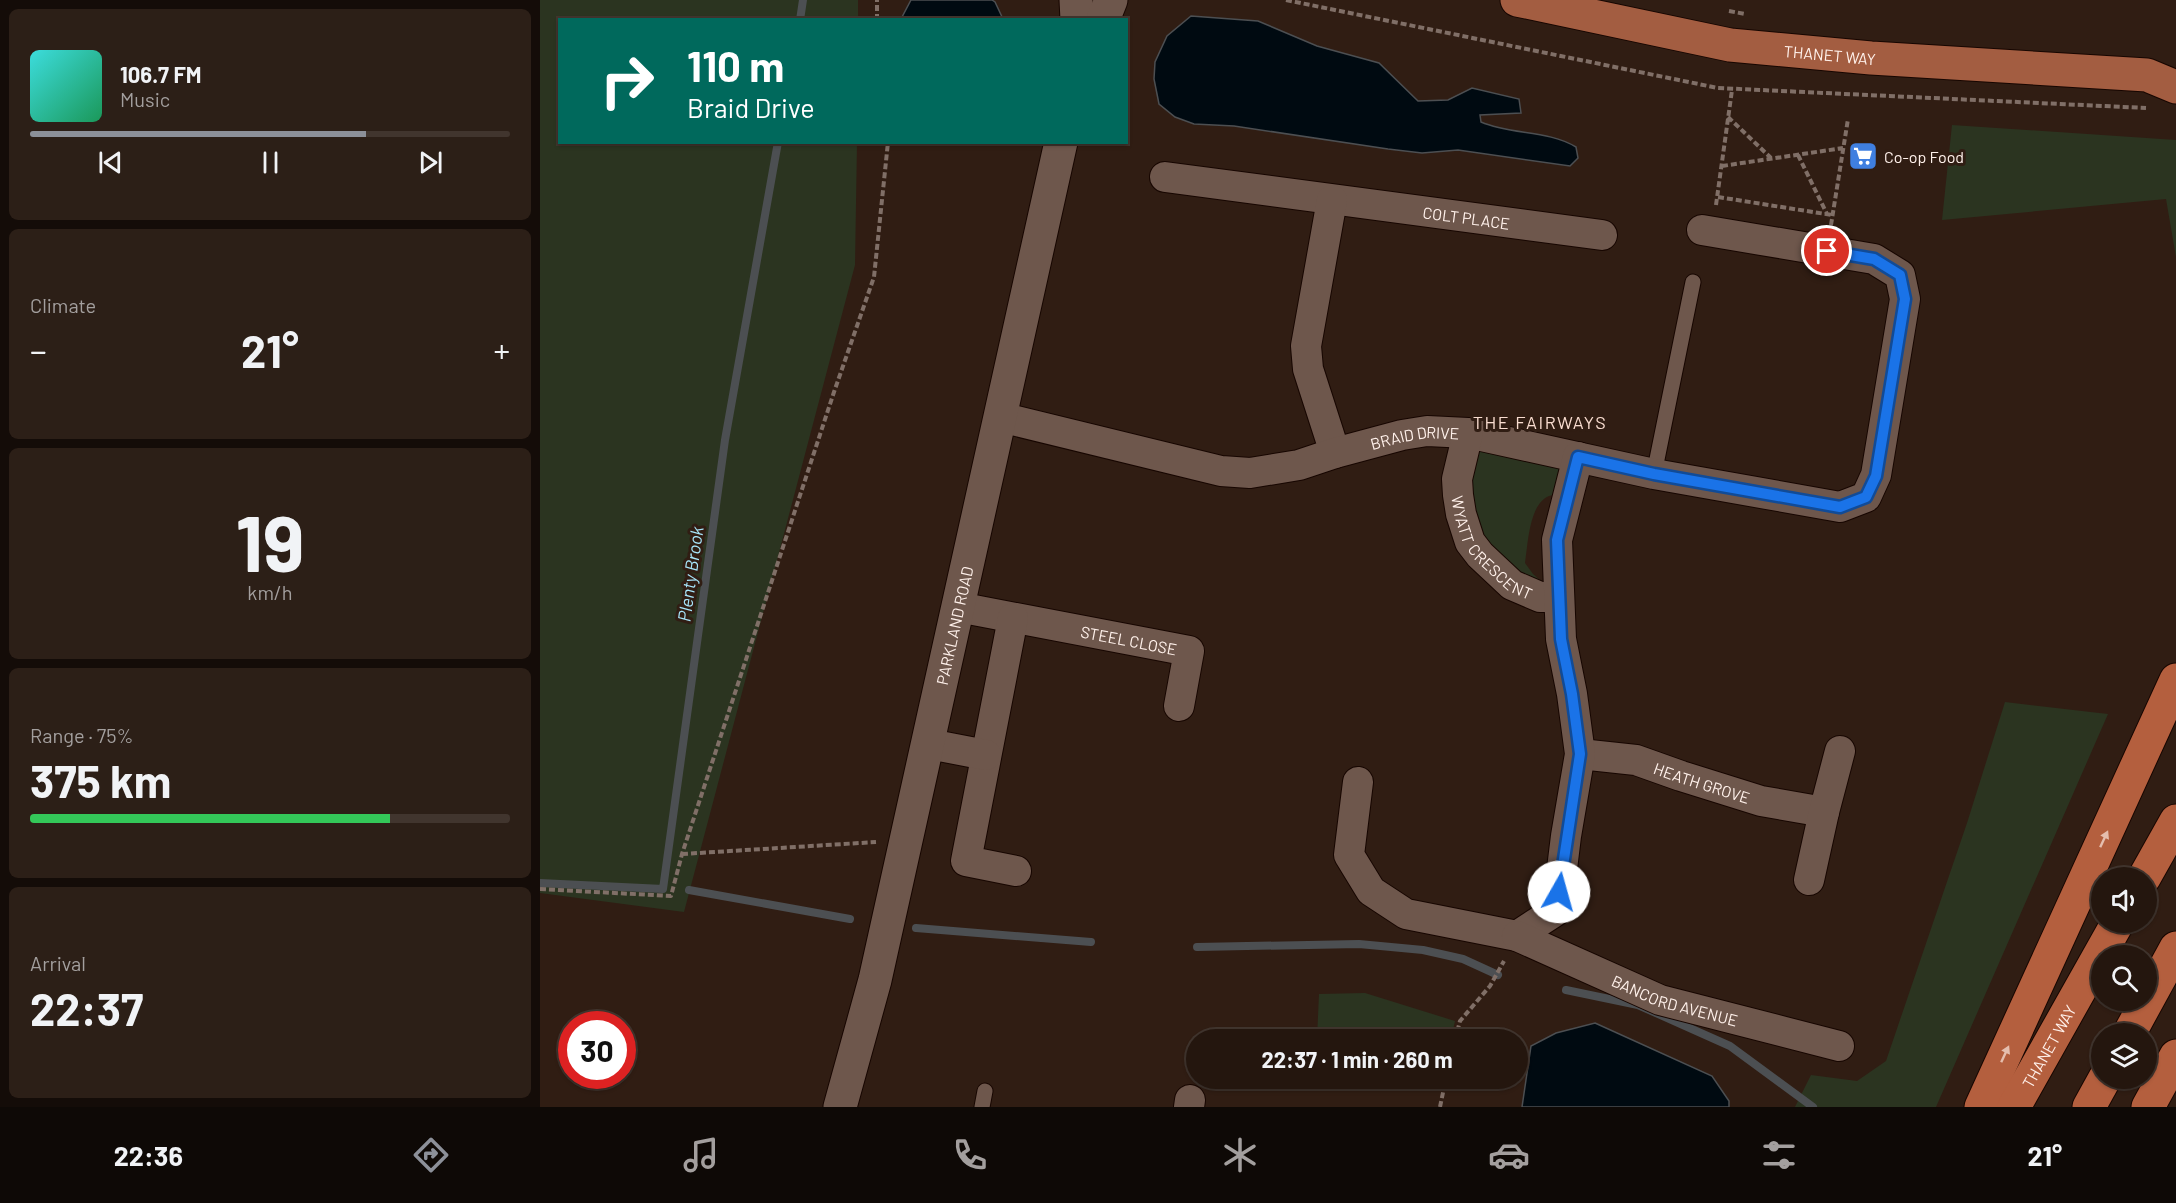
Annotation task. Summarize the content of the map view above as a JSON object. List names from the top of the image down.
{
  "streets": {
    "highway": ["THANET WAY"],
    "street": [
      "COLT PLACE",
      "BRAID DRIVE",
      "WYATT CRESCENT",
      "PARKLAND ROAD",
      "STEEL CLOSE",
      "HEATH GROVE",
      "BANCORD AVENUE"
    ]
  },
  "crossings": [
    ["BRAID DRIVE", "WYATT CRESCENT"],
    ["BRAID DRIVE", "PARKLAND ROAD"],
    ["PARKLAND ROAD", "STEEL CLOSE"]
  ],
  "districts": ["THE FAIRWAYS"],
  "water": ["Plenty Brook"],
  "places": {
    "supermarket": ["Co-op Food"]
  },
  "page": {
    "turn": ["110 m", "Braid Drive"],
    "song": ["106.7 FM", "Music"],
    "tile": [
      "Climate",
      ["19", "km/h"],
      ["Range · 75%", "375 km"],
      ["Arrival", "22:37"]
    ],
    "heat": ["−", "21°", "+"],
    "limit": "30",
    "trip": "22:37 · 1 min · 260 m",
    "tabs": ["22:36", "21°"]
  }
}
